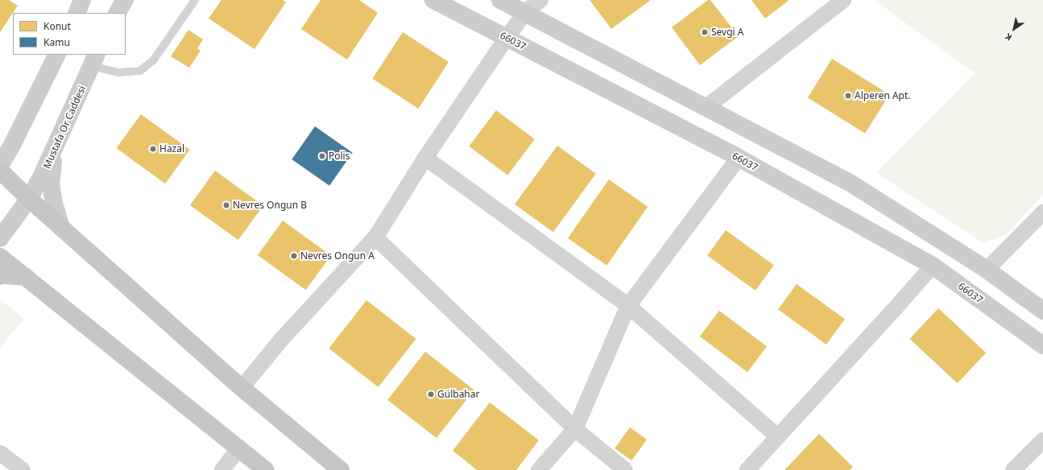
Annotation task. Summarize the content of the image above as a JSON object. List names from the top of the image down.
{
  "streets": {
    "street": ["66037", "Mustafa Or Caddesi"]
  },
  "places": [
    "Sevgi A",
    "Alperen Apt.",
    "Hazal",
    "Polis",
    "Nevres Ongun B",
    "Nevres Ongun A",
    "Gülbahar"
  ],
  "legend": ["Konut", "Kamu"],
  "north": "bottom left"
}
